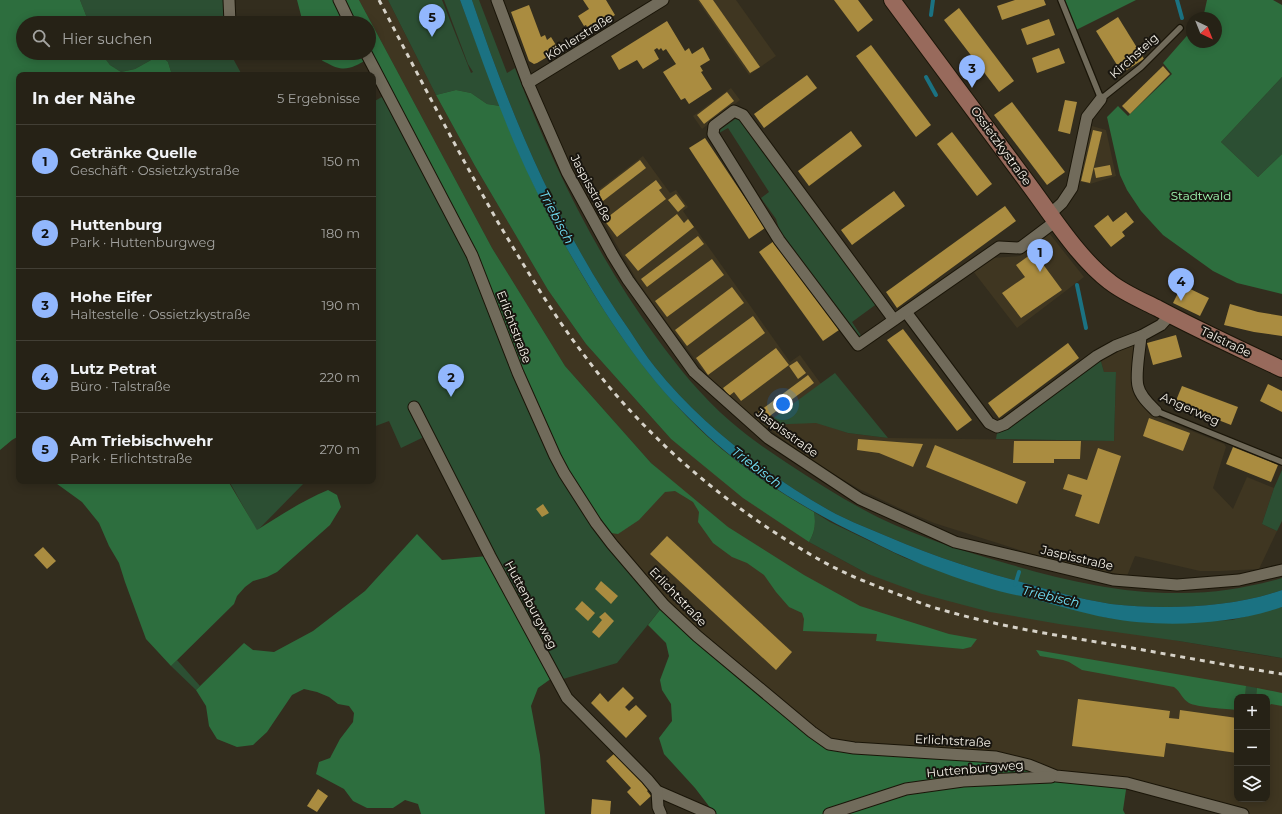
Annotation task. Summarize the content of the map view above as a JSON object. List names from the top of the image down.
{
  "streets": {
    "main road": ["Ossietzkystraße", "Talstraße"],
    "street": [
      "Köhlerstraße",
      "Jaspisstraße",
      "Erlichtstraße",
      "Angerweg",
      "Huttenburgweg"
    ],
    "lane": ["Kirchsteig"]
  },
  "crossings": [
    ["Köhlerstraße", "Jaspisstraße"],
    ["Ossietzkystraße", "Talstraße"],
    ["Erlichtstraße", "Huttenburgweg"]
  ],
  "water": ["Triebisch"],
  "parks": ["Stadtwald"],
  "north": "bottom right",
  "page": {
    "pins": [
      "5",
      "3",
      "1",
      "4",
      "2"
    ],
    "search": "Hier suchen",
    "heading": ["In der Nähe", "5 Ergebnisse"],
    "list": [
      {
        "mark": "1",
        "name": "Getränke Quelle",
        "note": "Geschäft · Ossietzkystraße",
        "value": "150 m"
      },
      {
        "mark": "2",
        "name": "Huttenburg",
        "note": "Park · Huttenburgweg",
        "value": "180 m"
      },
      {
        "mark": "3",
        "name": "Hohe Eifer",
        "note": "Haltestelle · Ossietzkystraße",
        "value": "190 m"
      },
      {
        "mark": "4",
        "name": "Lutz Petrat",
        "note": "Büro · Talstraße",
        "value": "220 m"
      },
      {
        "mark": "5",
        "name": "Am Triebischwehr",
        "note": "Park · Erlichtstraße",
        "value": "270 m"
      }
    ],
    "map_buttons": ["+", "−"]
  }
}
